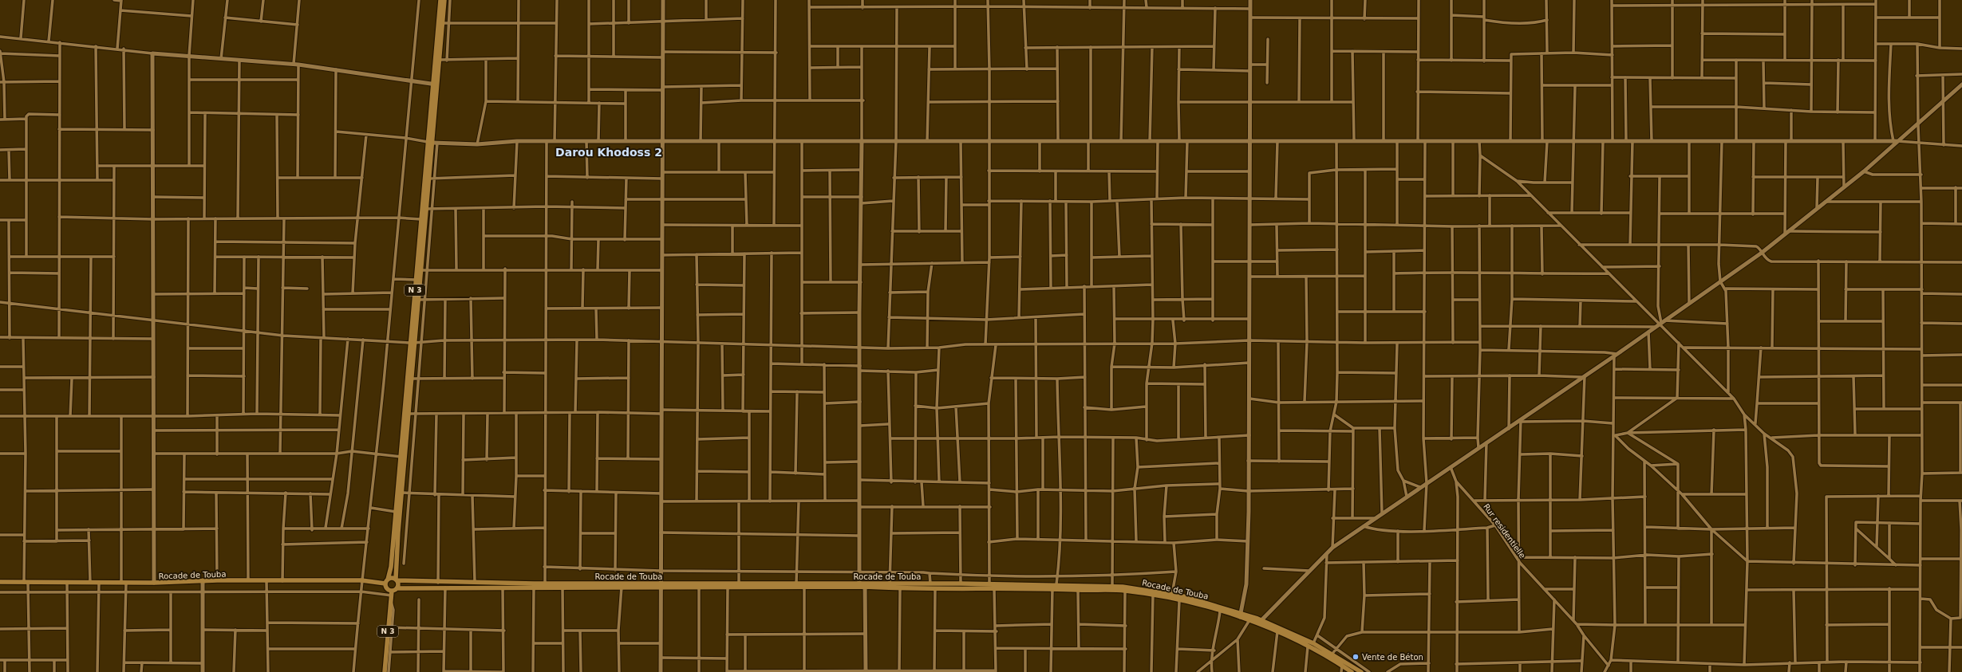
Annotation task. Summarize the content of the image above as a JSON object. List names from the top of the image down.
{
  "streets": {
    "main road": ["N 3", "Rocade de Touba"],
    "street": ["Rur residentielle"]
  },
  "crossings": [
    ["N 3", "Rocade de Touba"]
  ],
  "districts": ["Darou Khodoss 2"],
  "places": ["Vente de Béton"]
}
